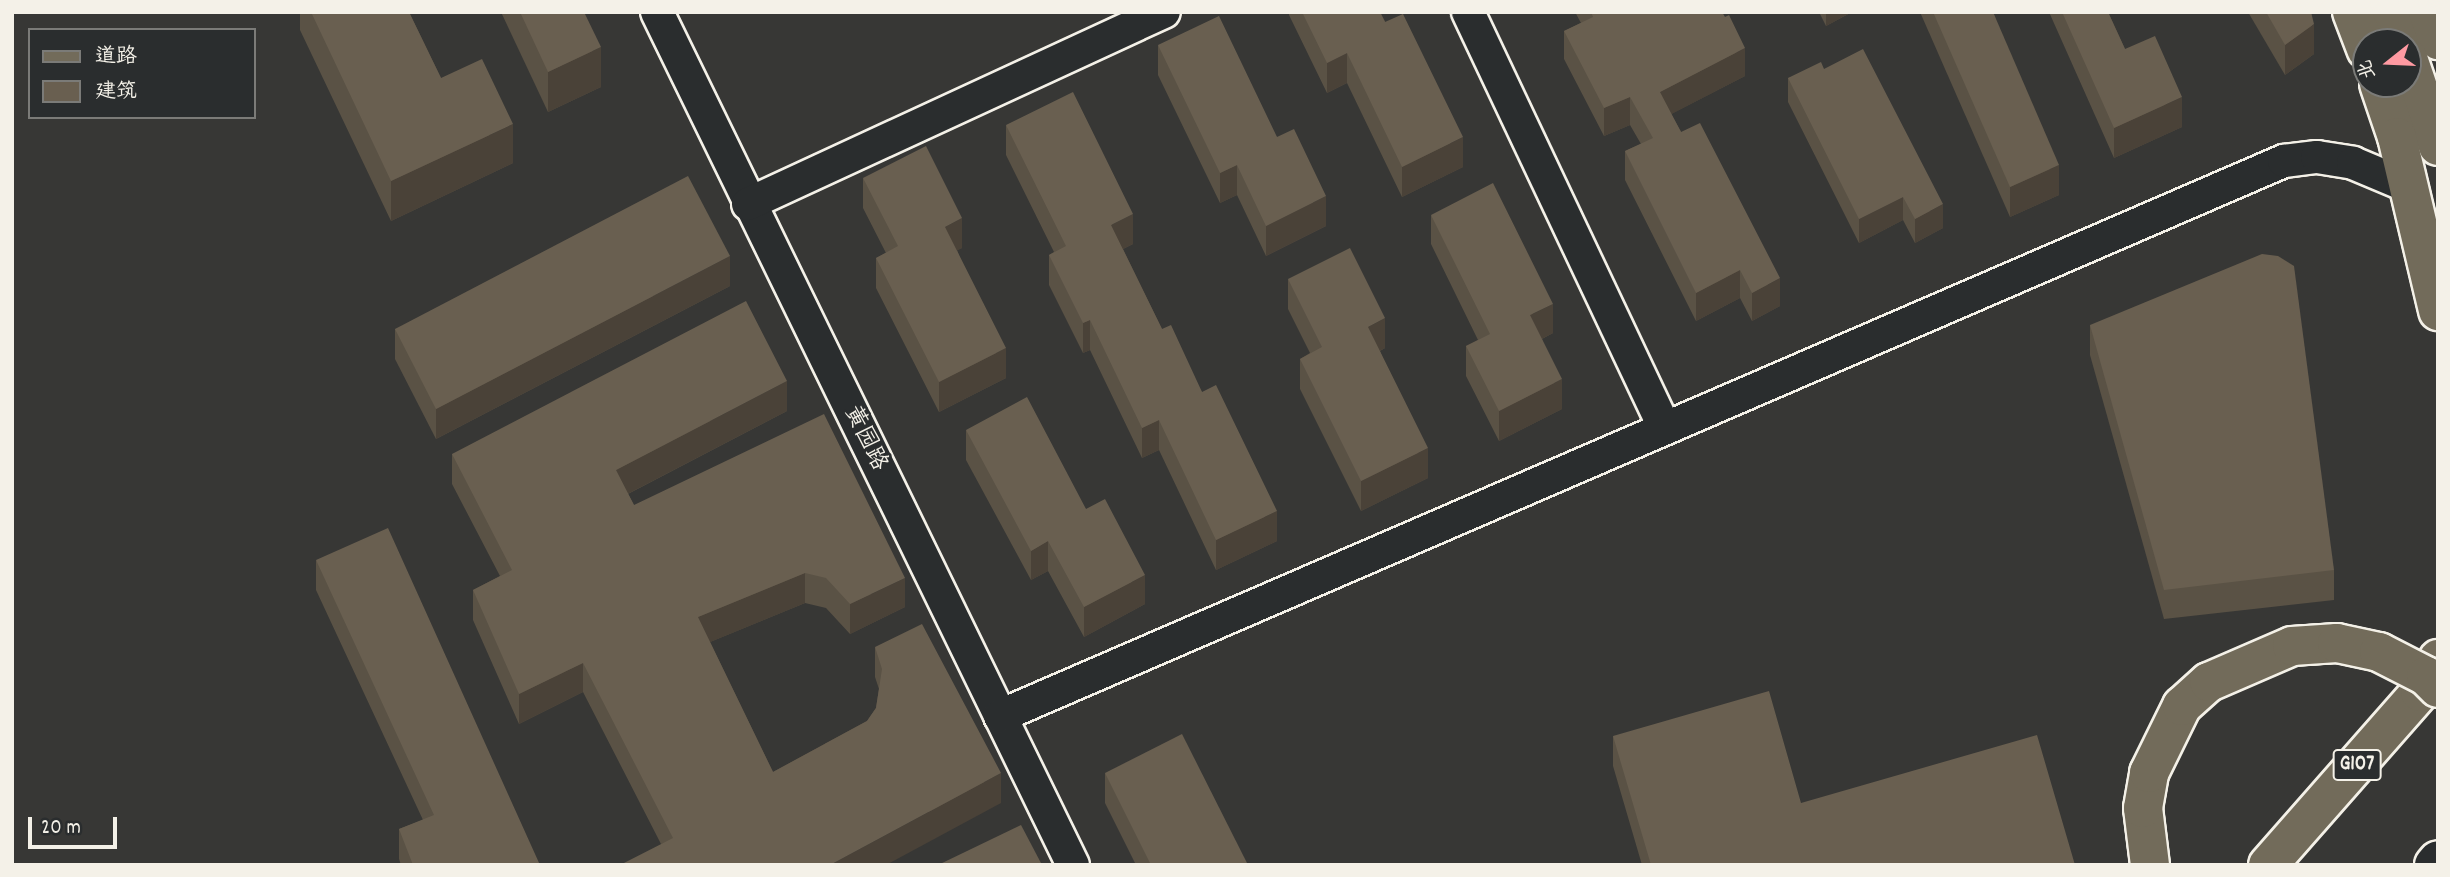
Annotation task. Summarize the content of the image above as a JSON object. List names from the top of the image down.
{
  "streets": {
    "main road": ["G107"],
    "street": ["黄园路"]
  },
  "legend": ["道路", "建筑"],
  "scale_bar": "20 m",
  "north": "left"
}
